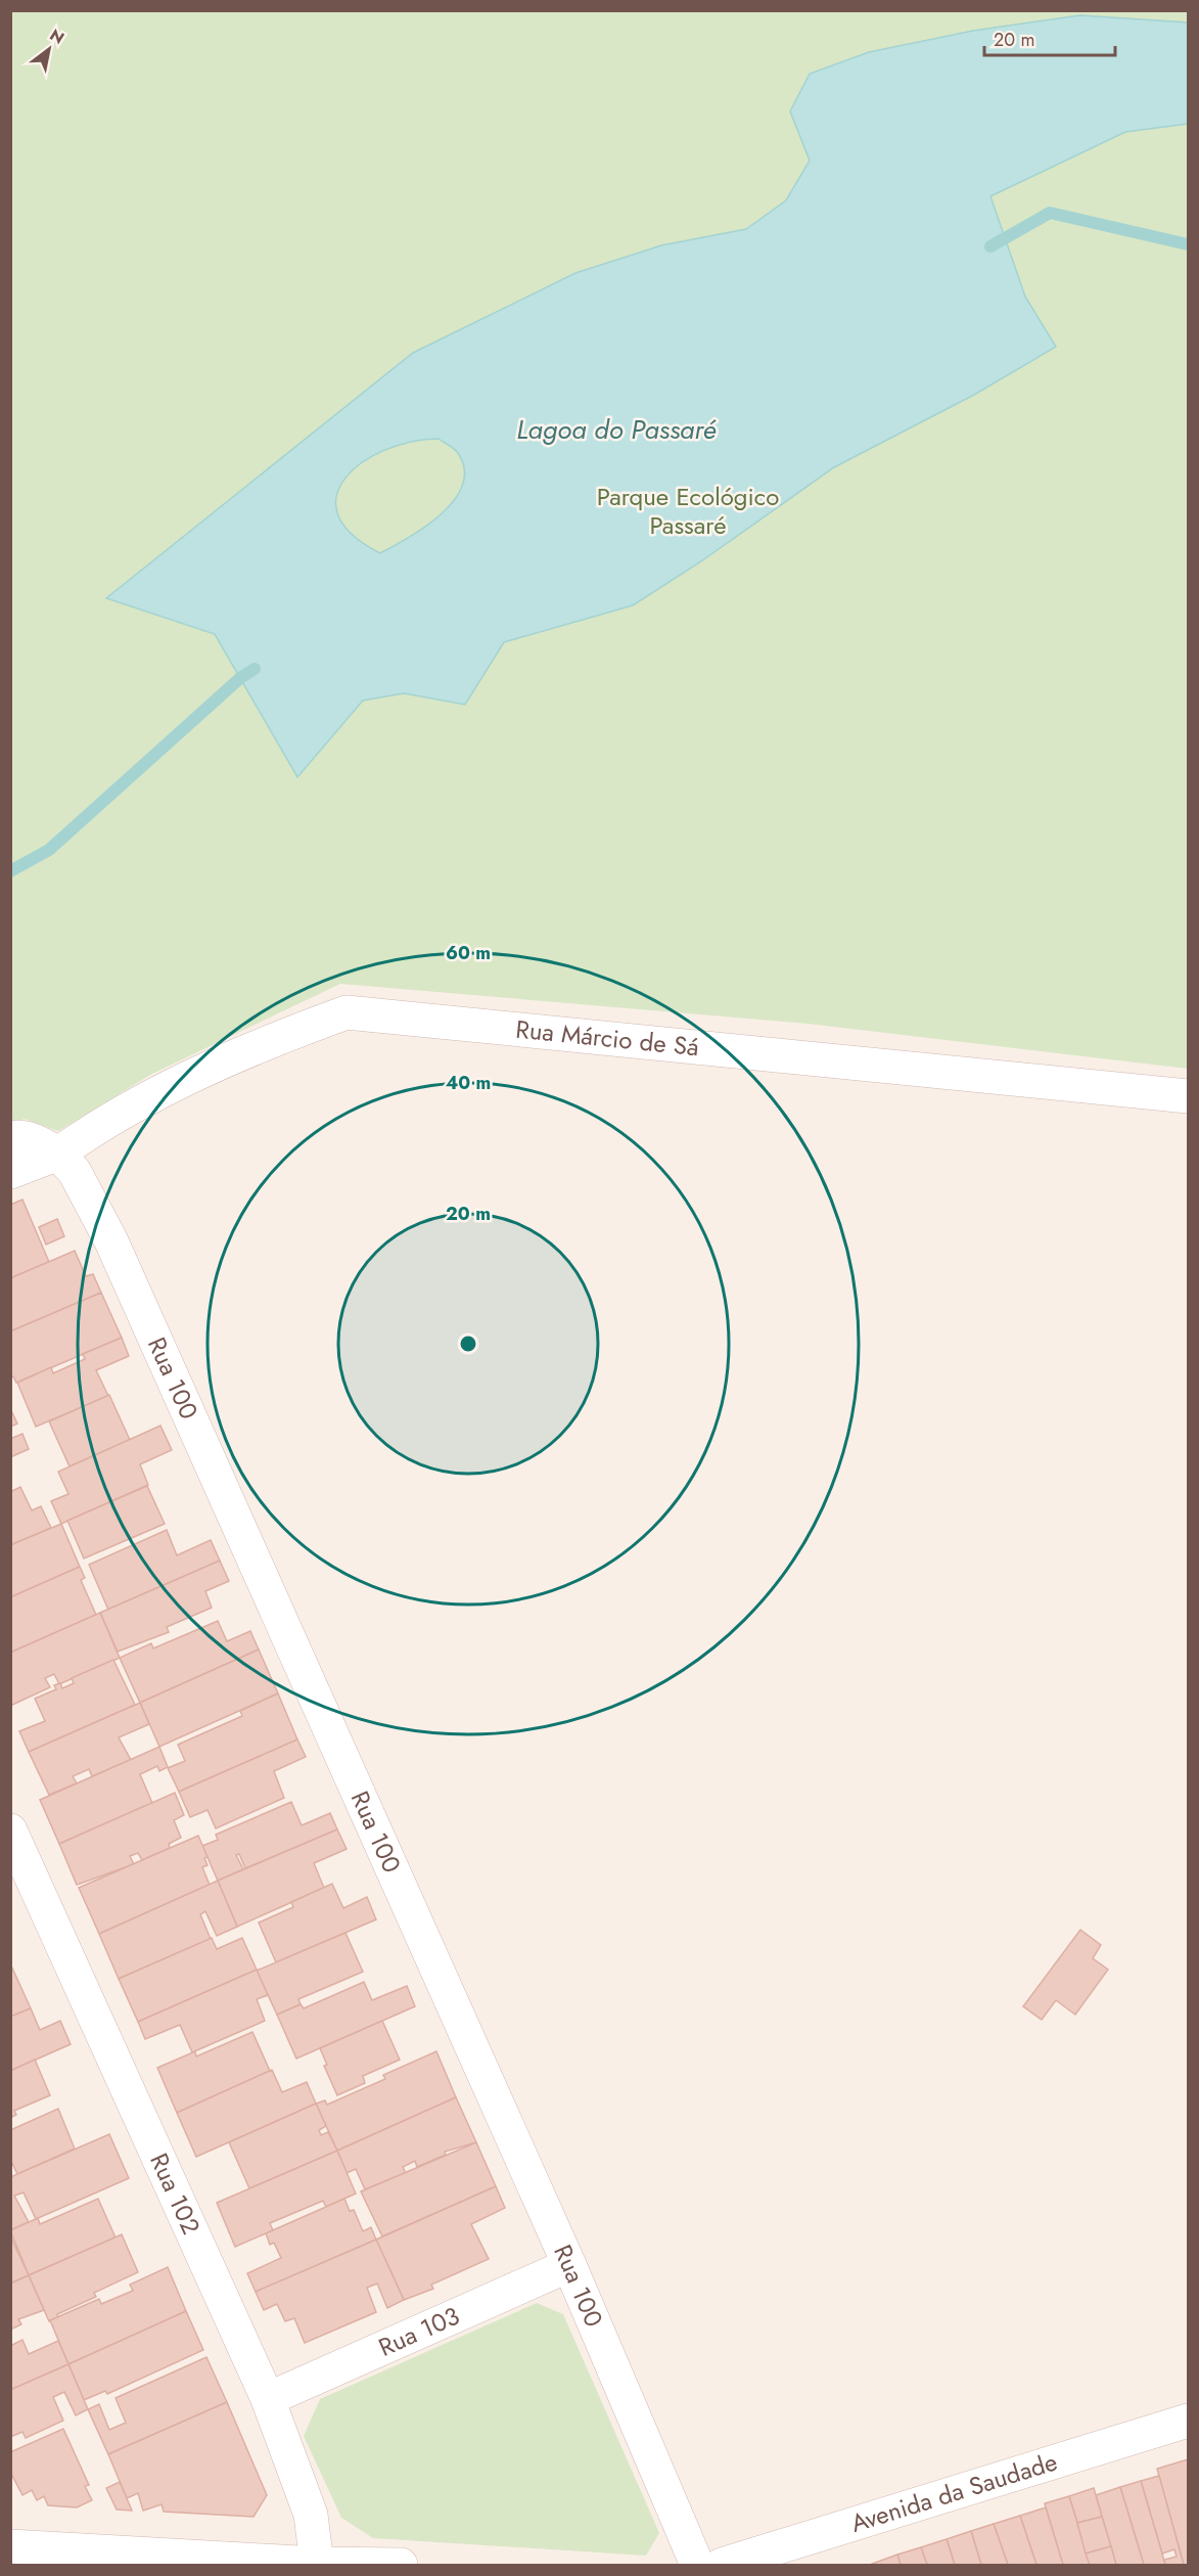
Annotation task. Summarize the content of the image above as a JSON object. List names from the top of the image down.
{
  "streets": {
    "street": [
      "Rua Márcio de Sá",
      "Rua 100",
      "Rua 102",
      "Rua 103",
      "Avenida da Saudade"
    ]
  },
  "crossings": [
    ["Rua Márcio de Sá", "Rua 100"],
    ["Rua 100", "Rua 103"],
    ["Rua 102", "Rua 103"]
  ],
  "water": ["Lagoa do Passaré"],
  "parks": ["Parque Ecológico Passaré"],
  "scale_bar": "20 m",
  "north": "top right",
  "rings": ["60 m", "40 m", "20 m"]
}
